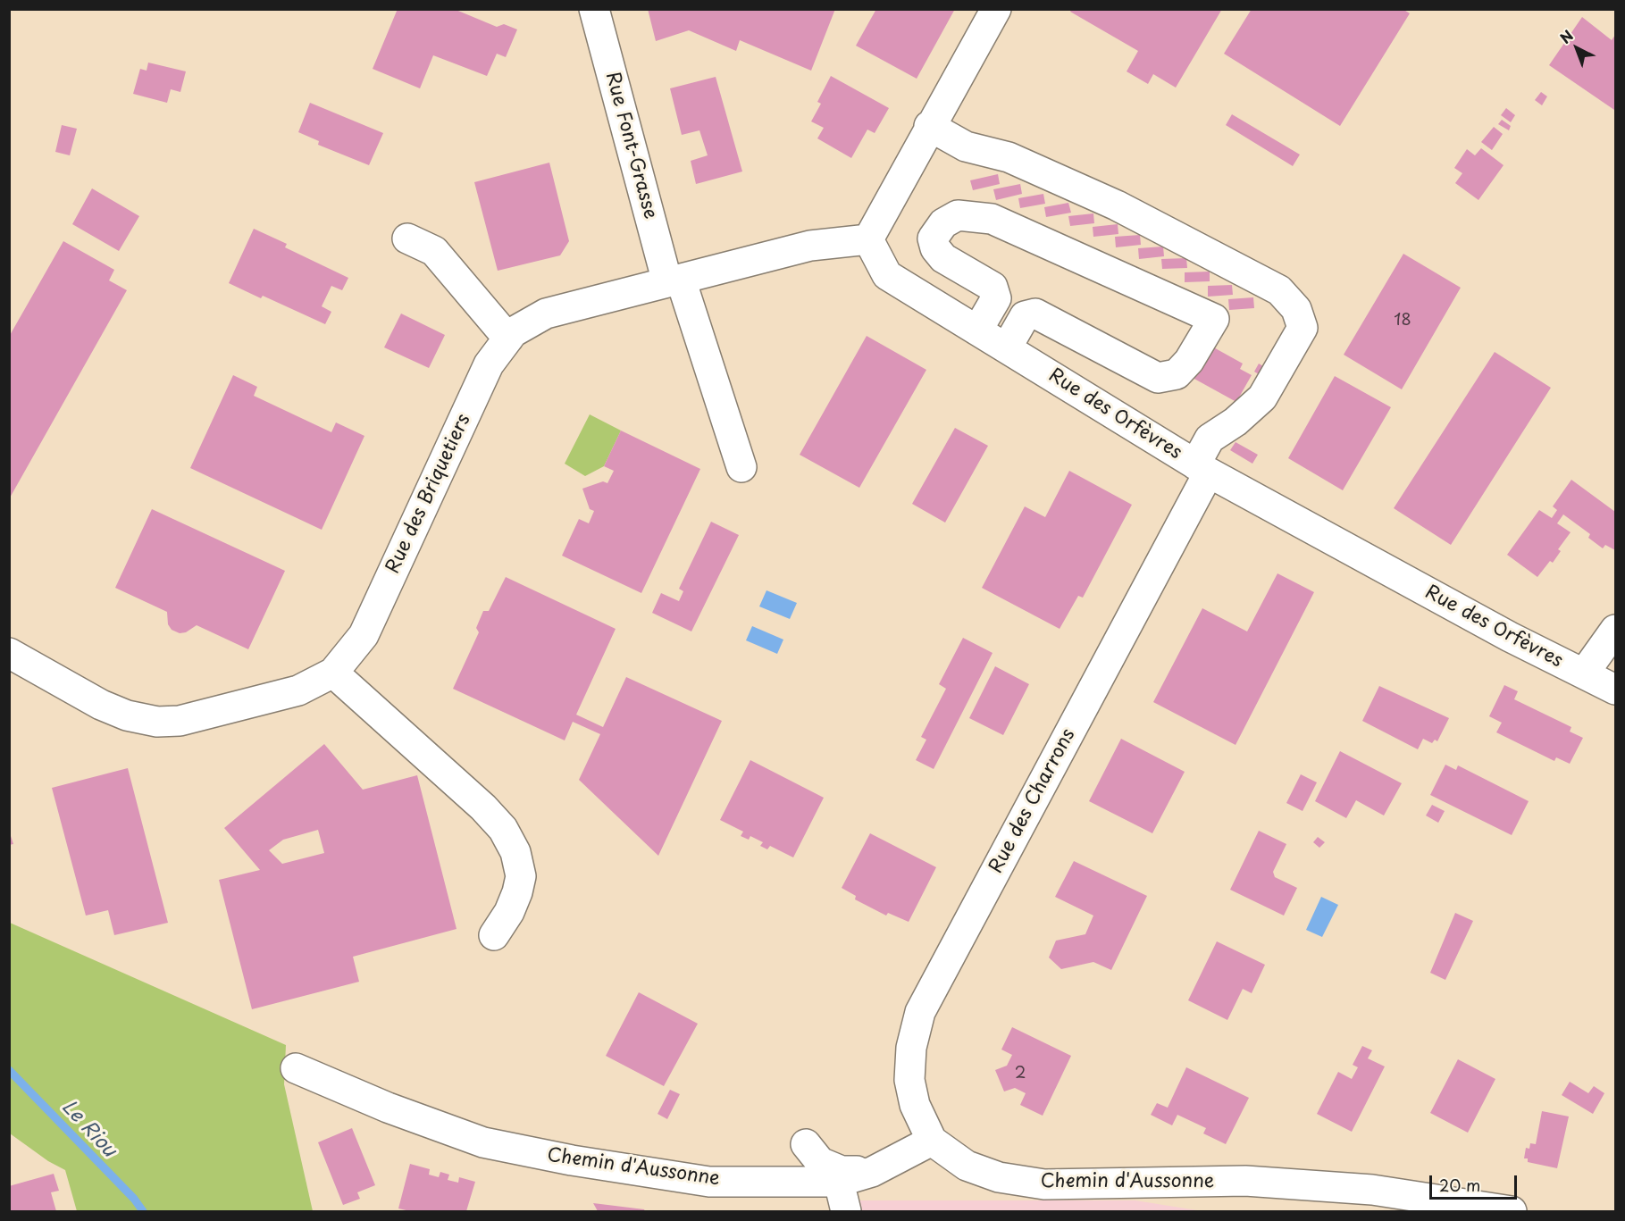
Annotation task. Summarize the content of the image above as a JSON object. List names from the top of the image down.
{
  "streets": {
    "street": [
      "Rue Font-Grasse",
      "Rue des Orfèvres",
      "Rue des Briquetiers",
      "Rue des Charrons",
      "Chemin d'Aussonne"
    ]
  },
  "crossings": [
    ["Rue Font-Grasse", "Rue des Briquetiers"],
    ["Rue des Orfèvres", "Rue des Briquetiers"],
    ["Rue des Orfèvres", "Rue des Charrons"],
    ["Rue des Charrons", "Chemin d'Aussonne"]
  ],
  "water": ["Le Riou"],
  "house_numbers": ["18", "2"],
  "scale_bar": "20 m",
  "north": "top left"
}
